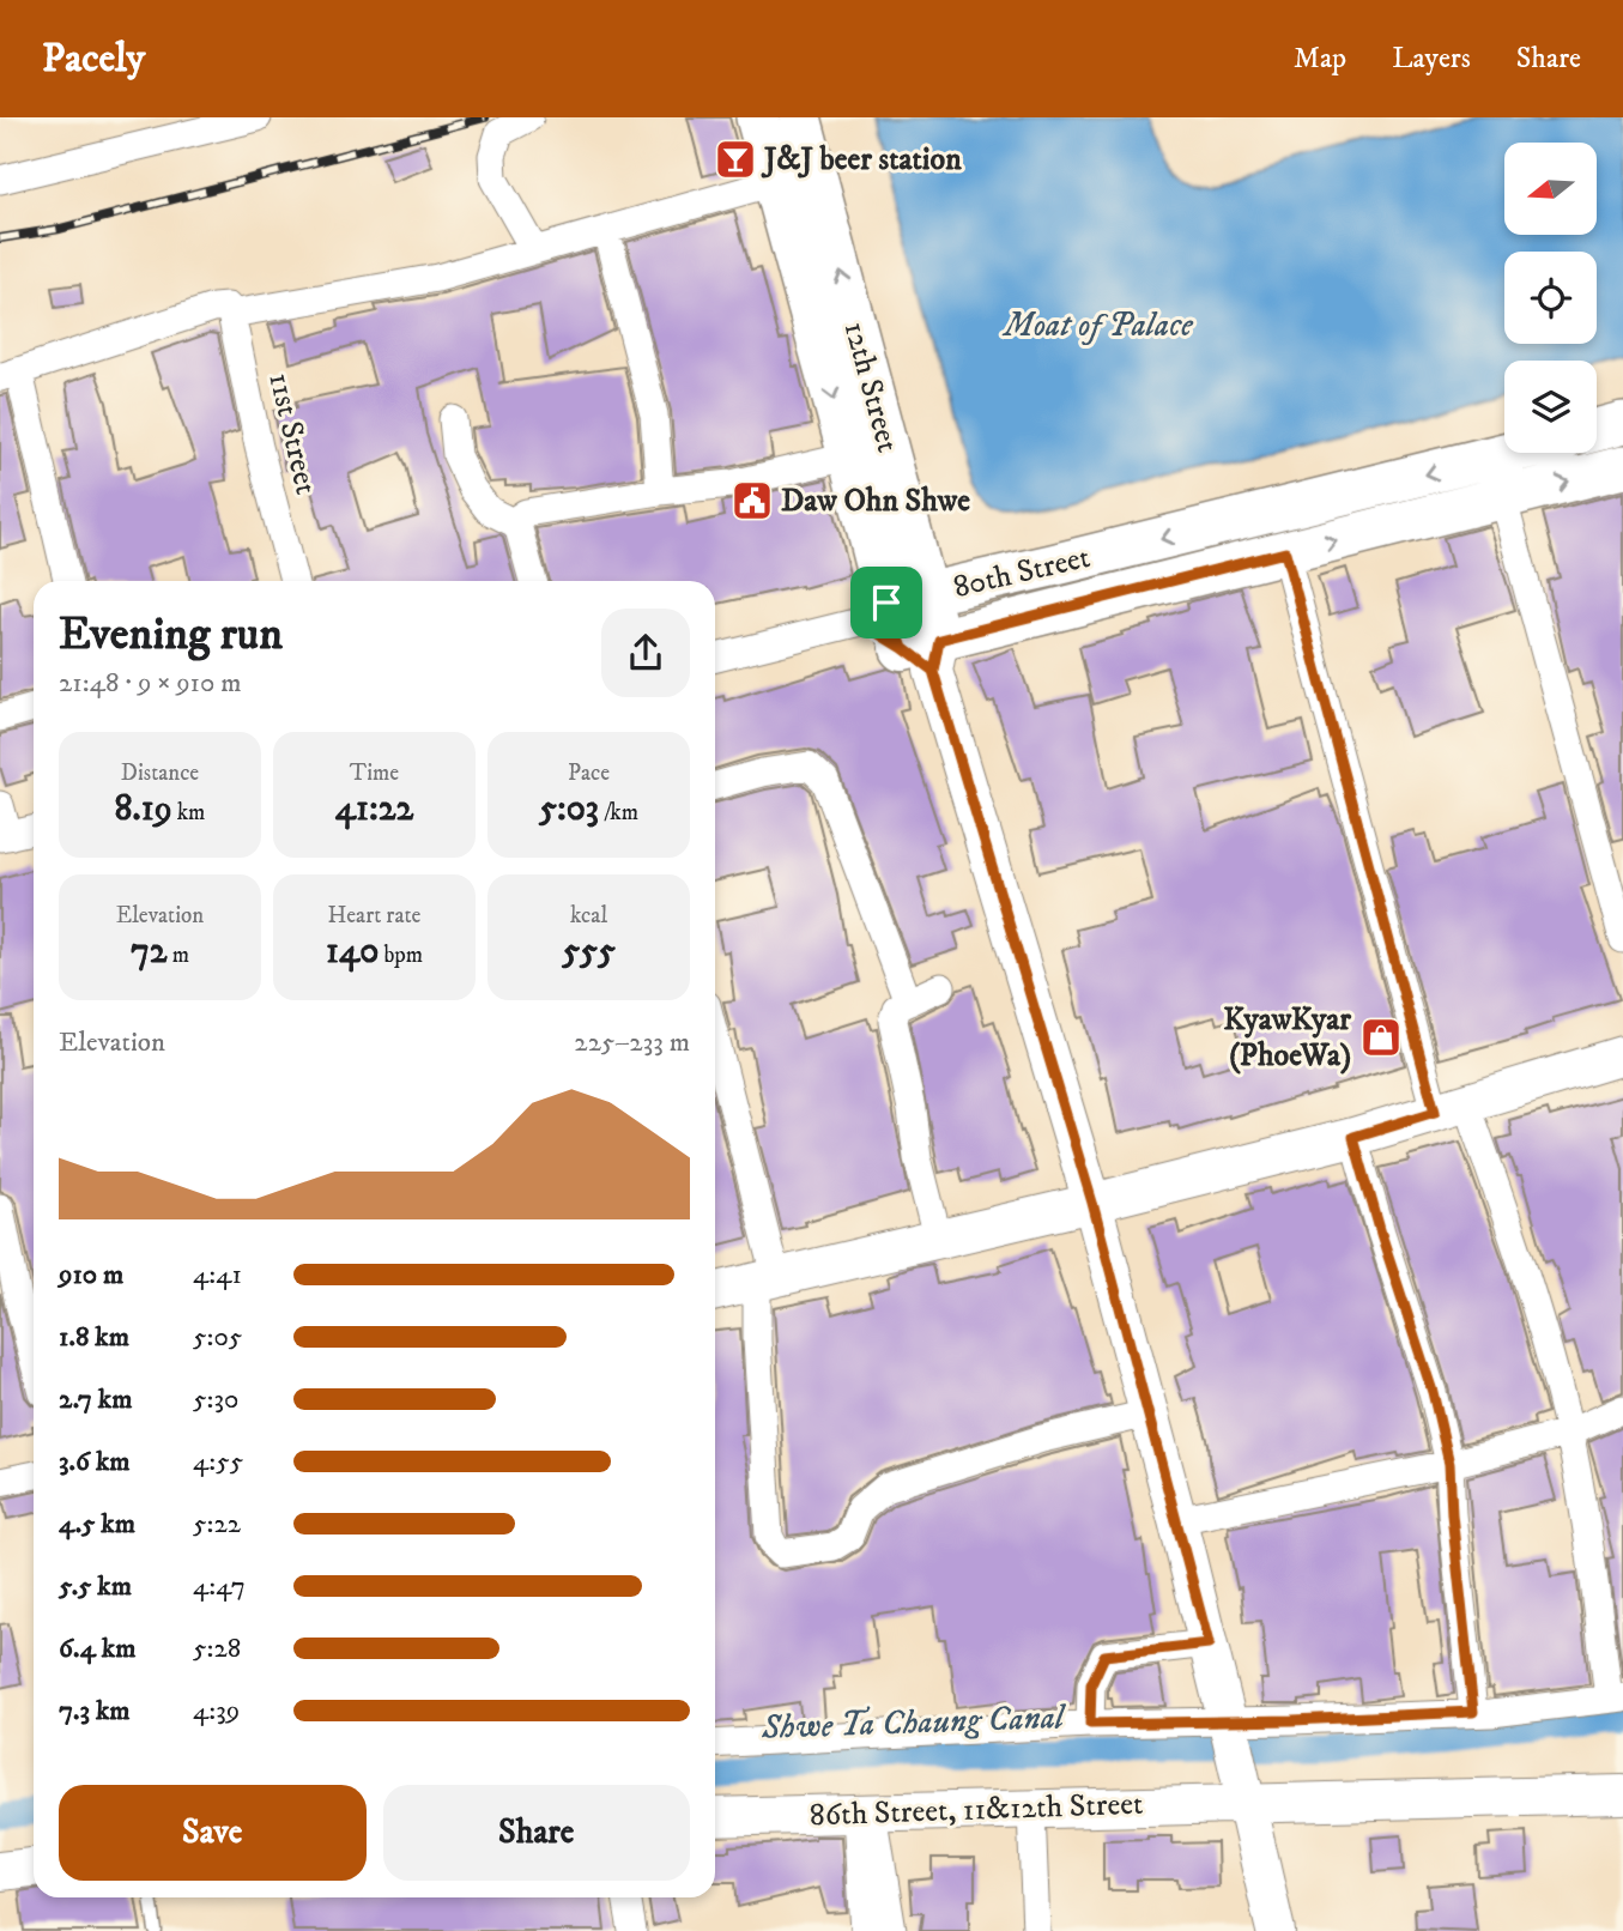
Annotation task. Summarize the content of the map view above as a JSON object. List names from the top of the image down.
{
  "streets": {
    "main road": ["12th Street", "80th Street"],
    "street": ["11st Street", "86th Street, 11&12th Street"]
  },
  "crossings": [
    ["12th Street", "80th Street"]
  ],
  "water": ["Moat of Palace", "Shwe Ta Chaung Canal"],
  "places": {
    "bar": ["J&J beer station"],
    "public building": ["Daw Ohn Shwe"],
    "shop": ["KyawKyar (PhoeWa)"]
  },
  "north": "left",
  "page": {
    "header": "Pacely",
    "nav": ["Map", "Layers", "Share"],
    "heading": ["Evening run", "21:48 · 9 × 910 m"],
    "stats": [
      ["Distance", "8.19 km"],
      ["Time", "41:22"],
      ["Pace", "5:03 /km"],
      ["Elevation", "72 m"],
      ["Heart rate", "140 bpm"],
      ["kcal", "555"]
    ],
    "chart": ["Elevation", "225–233 m"],
    "list": [
      {
        "name": "910 m",
        "note": "4:41"
      },
      {
        "name": "1.8 km",
        "note": "5:05"
      },
      {
        "name": "2.7 km",
        "note": "5:30"
      },
      {
        "name": "3.6 km",
        "note": "4:55"
      },
      {
        "name": "4.5 km",
        "note": "5:22"
      },
      {
        "name": "5.5 km",
        "note": "4:47"
      },
      {
        "name": "6.4 km",
        "note": "5:28"
      },
      {
        "name": "7.3 km",
        "note": "4:39"
      }
    ],
    "buttons": ["Save", "Share"]
  }
}
